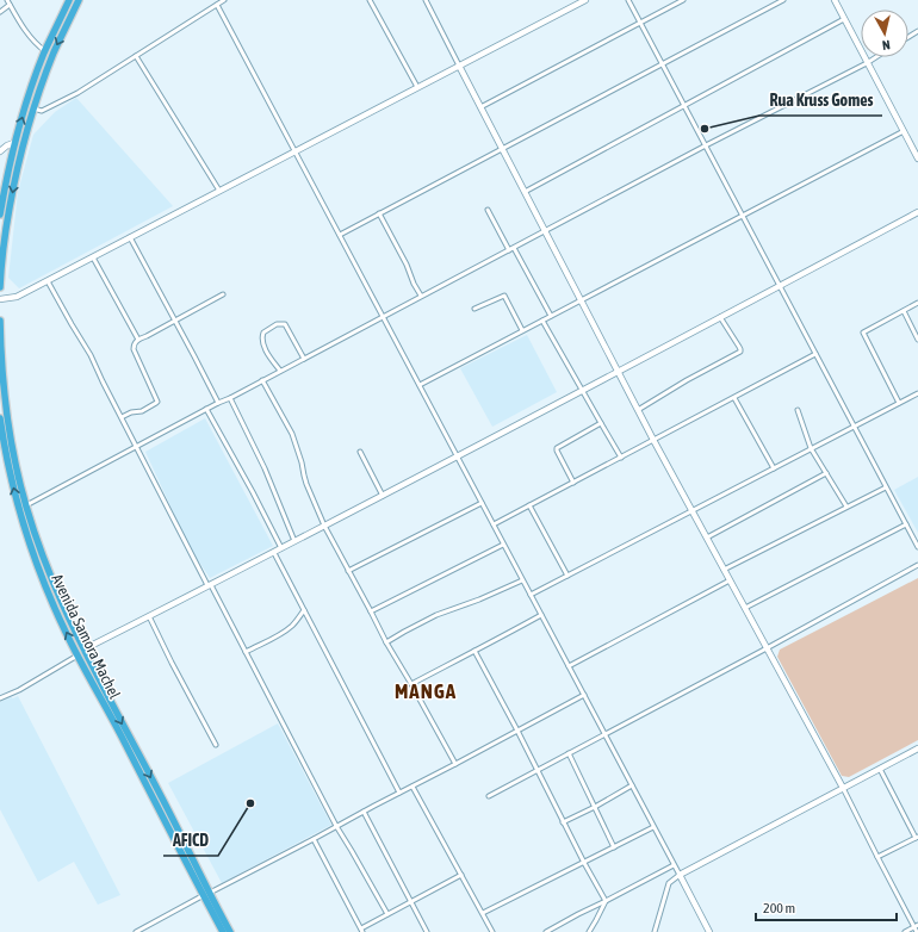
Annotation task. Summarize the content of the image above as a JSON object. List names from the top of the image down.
{
  "streets": {
    "highway": ["Avenida Samora Machel"]
  },
  "districts": ["MANGA"],
  "places": ["Rua Kruss Gomes", "AFICD"],
  "scale_bar": "200 m",
  "north": "bottom"
}
